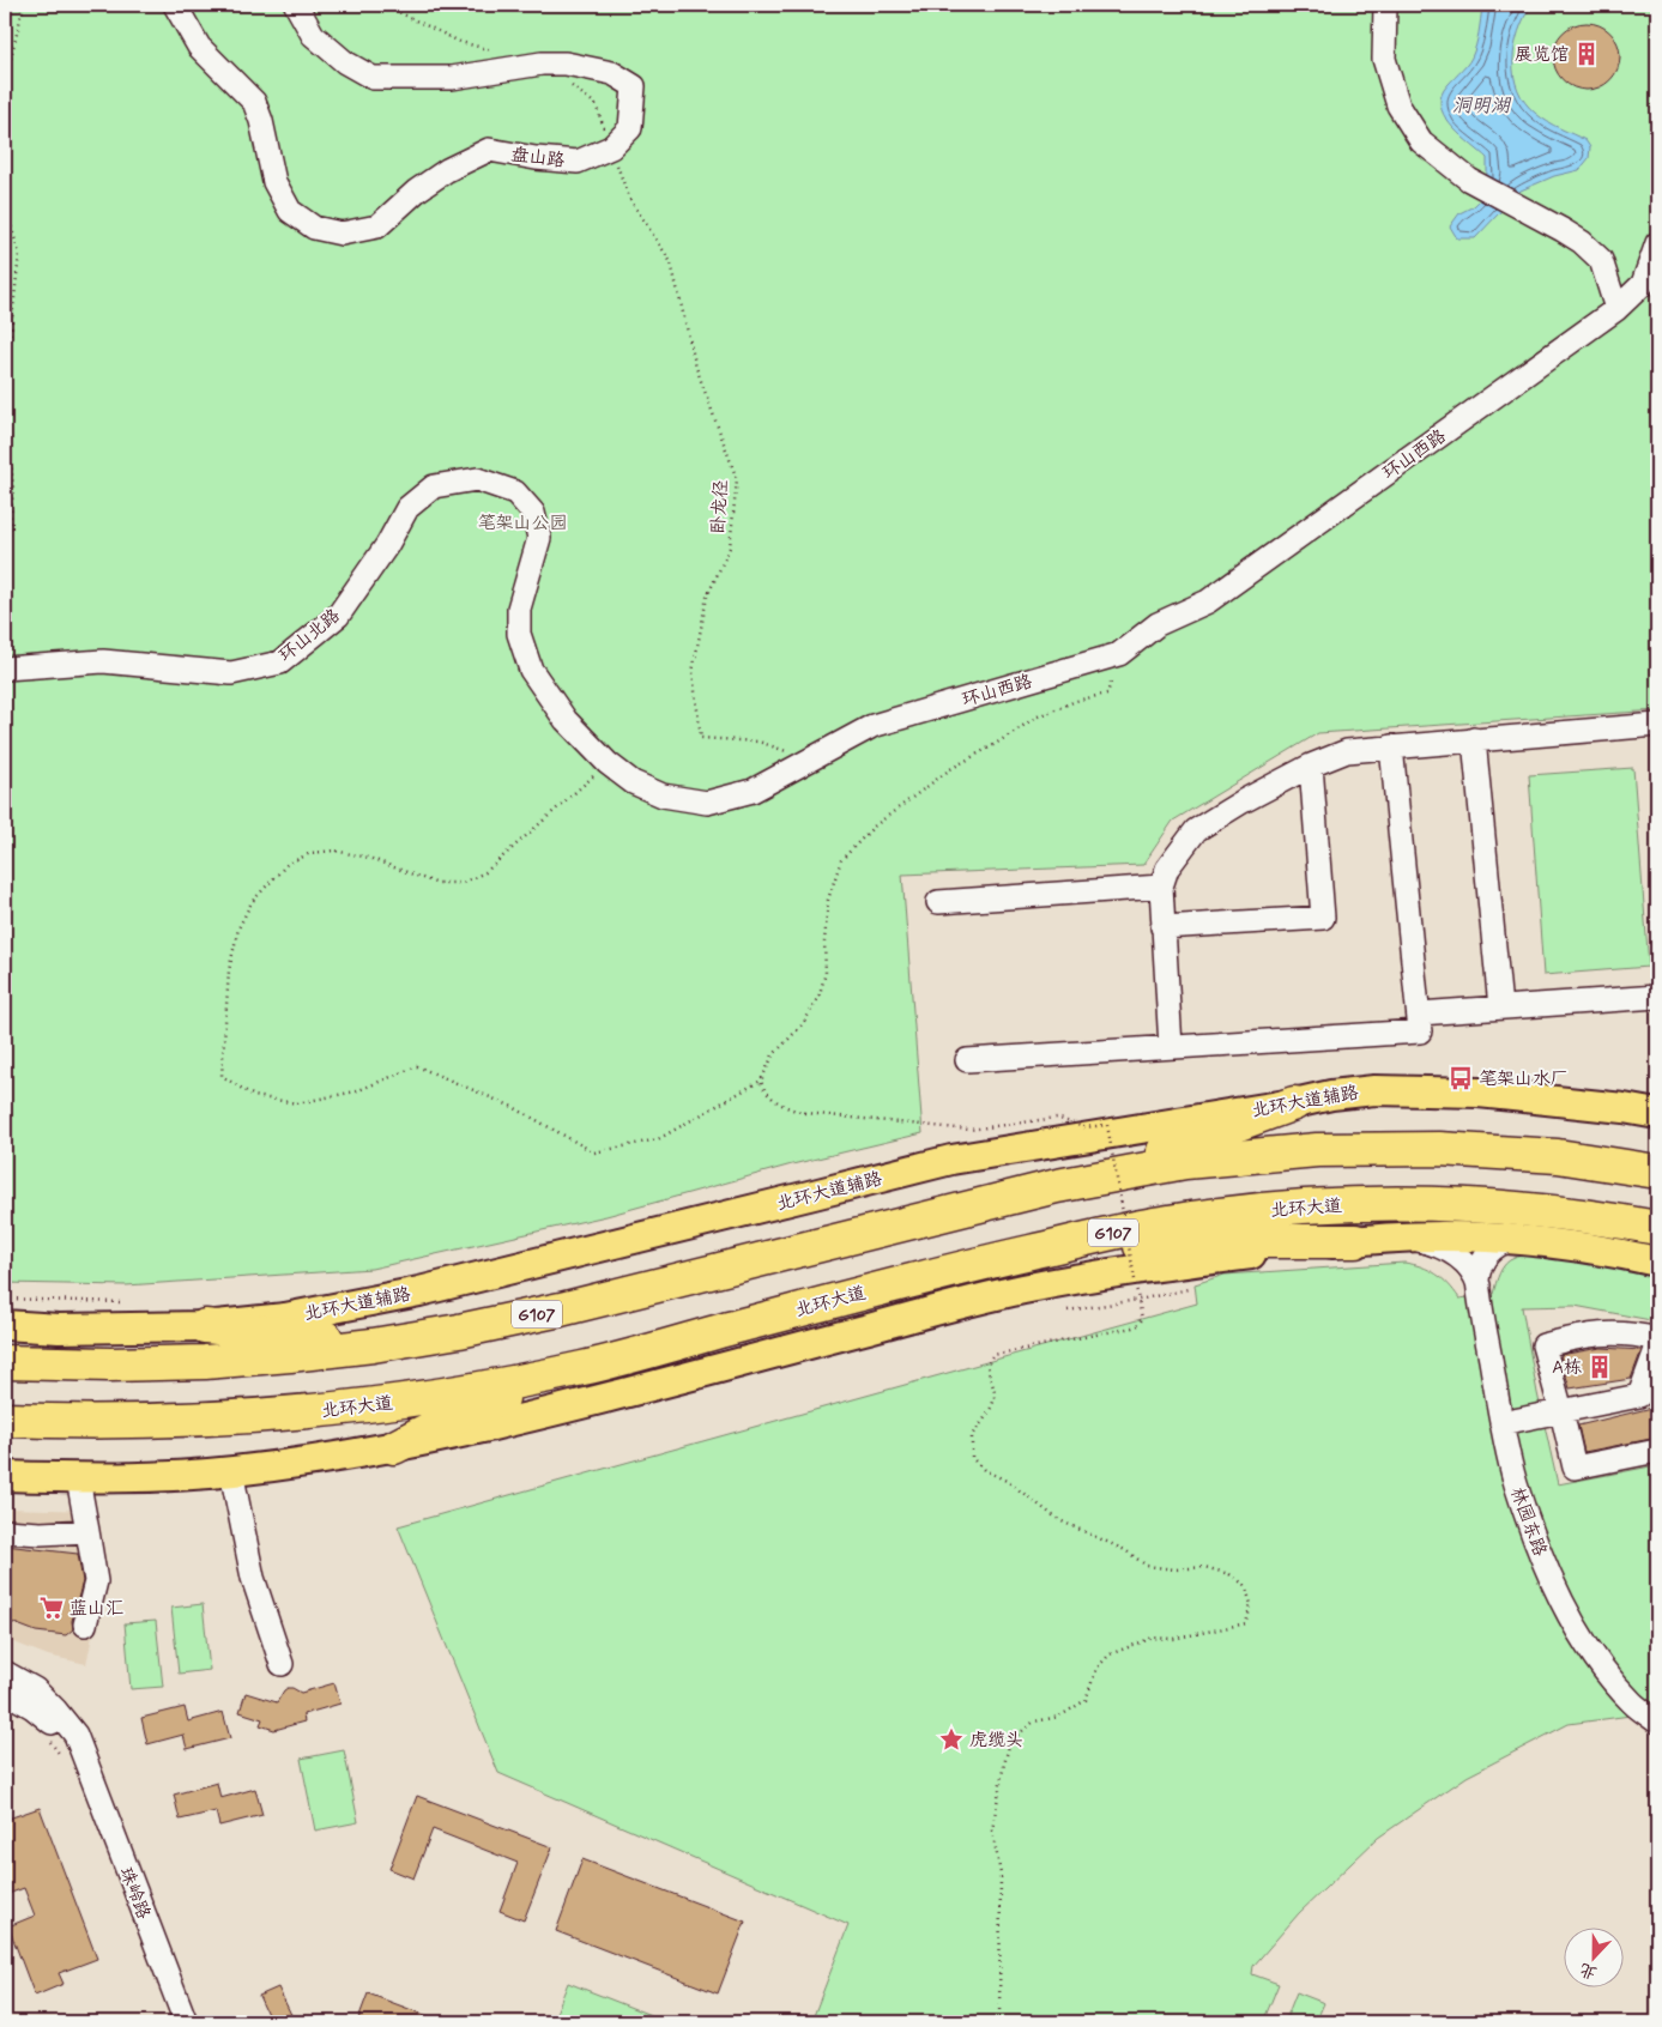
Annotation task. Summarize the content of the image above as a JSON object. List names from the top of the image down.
{
  "streets": {
    "highway": ["北环大道", "G107"],
    "main road": ["北环大道辅路"],
    "street": [
      "盘山路",
      "环山西路",
      "环山北路",
      "林园东路",
      "珠岭路"
    ],
    "path": ["卧龙径"]
  },
  "crossings": [
    ["盘山路", "卧龙径"],
    ["环山西路", "卧龙径"],
    ["环山西路", "环山北路"]
  ],
  "water": ["洞明湖"],
  "parks": ["笔架山公园"],
  "places": {
    "building": ["展览馆", "A栋"],
    "bus stop": ["笔架山水厂"],
    "supermarket": ["蓝山汇"],
    "place": ["虎缆头"]
  },
  "north": "bottom"
}
